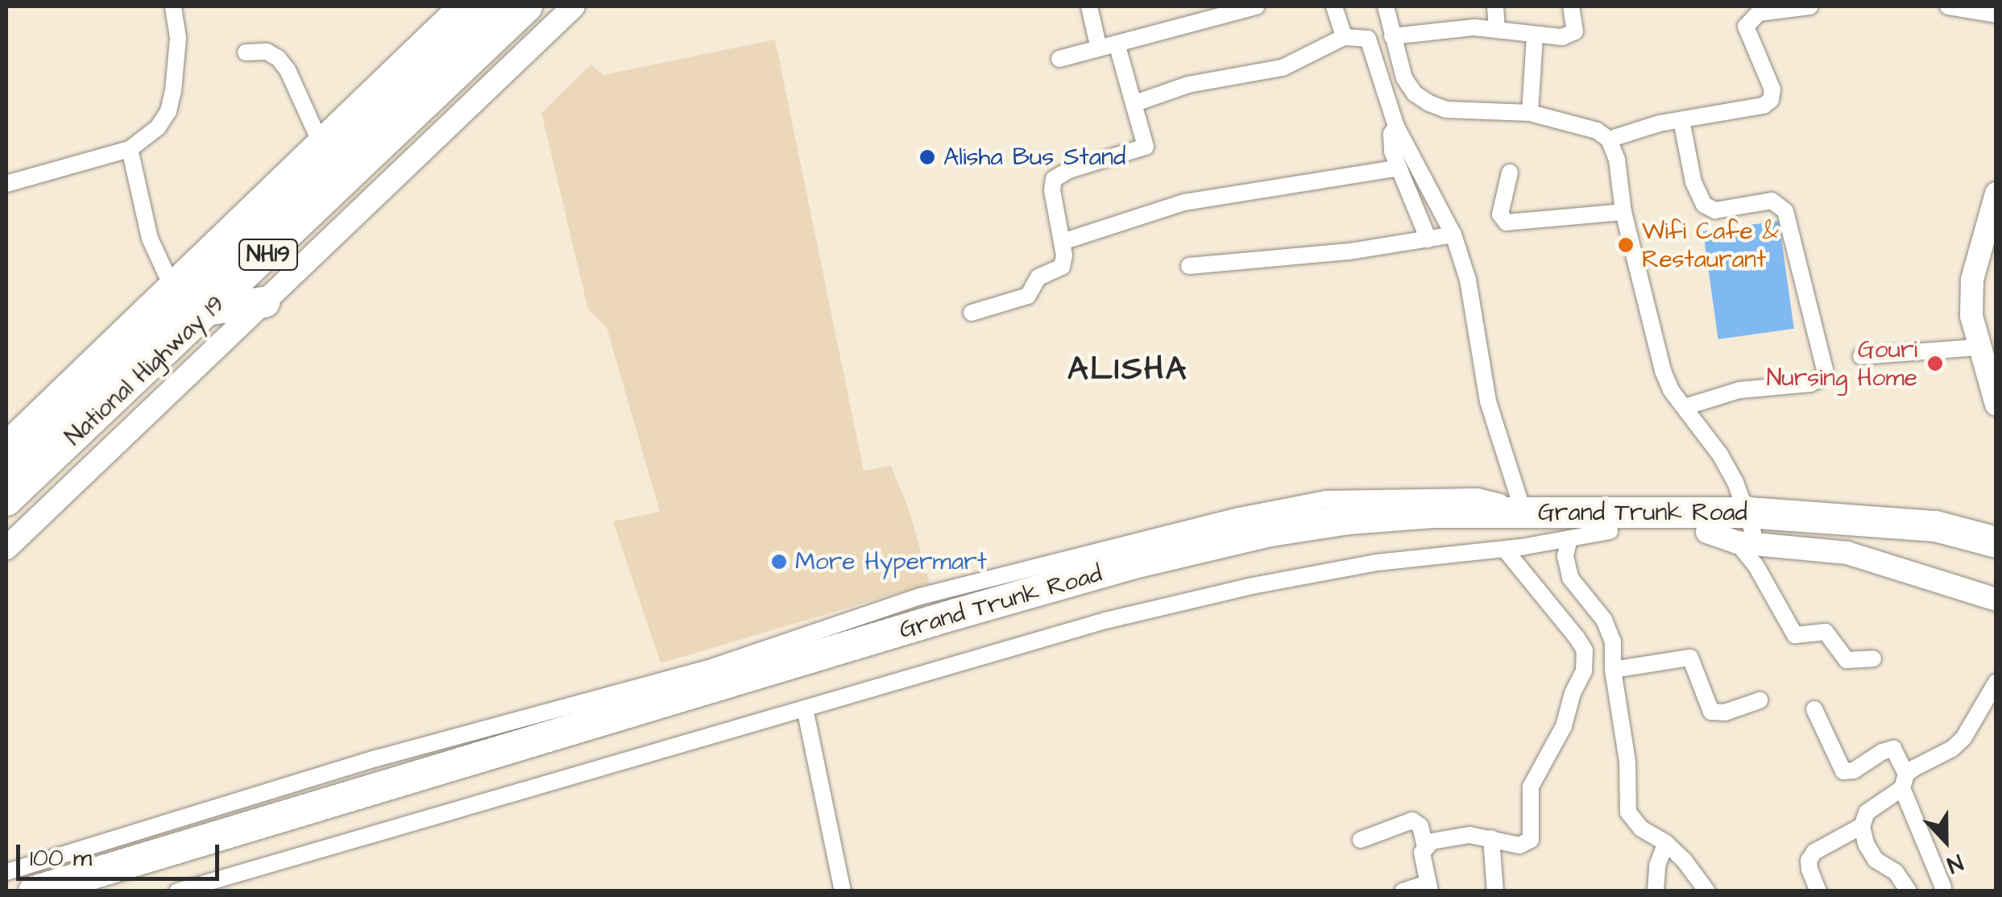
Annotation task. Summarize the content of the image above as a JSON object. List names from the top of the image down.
{
  "streets": {
    "highway": ["NH19", "National Highway 19", "Grand Trunk Road"]
  },
  "crossings": [
    ["NH19", "National Highway 19"]
  ],
  "districts": ["ALISHA"],
  "places": [
    "Alisha Bus Stand",
    "Wifi Cafe & Restaurant",
    "Gouri Nursing Home",
    "More Hypermart"
  ],
  "scale_bar": "100 m",
  "north": "bottom"
}
